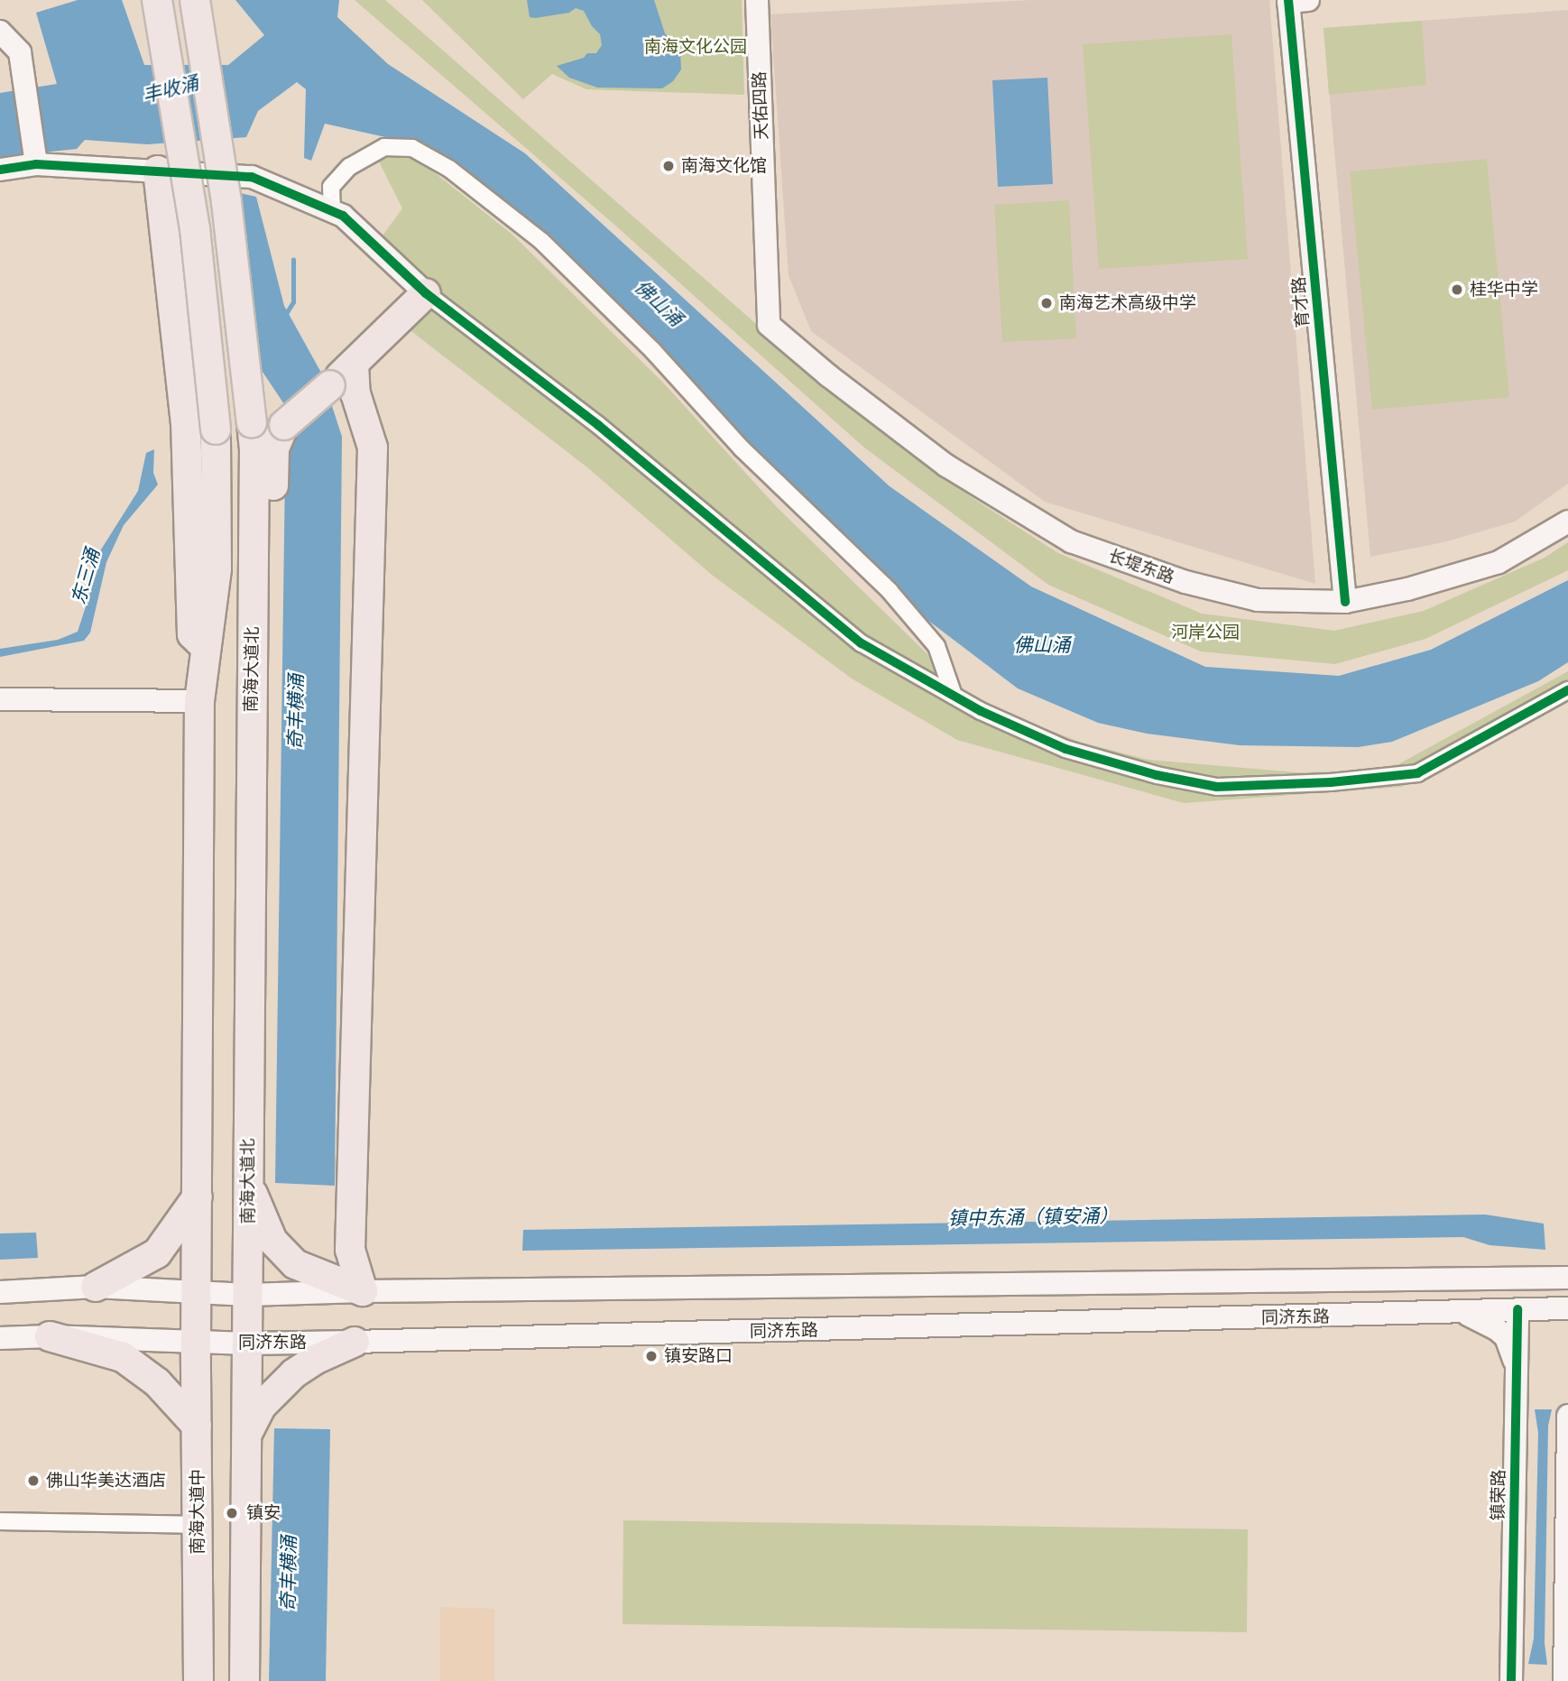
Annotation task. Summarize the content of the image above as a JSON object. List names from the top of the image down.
{
  "streets": {
    "highway": ["南海大道北", "南海大道中"],
    "street": [
      "天佑四路",
      "育才路",
      "长堤东路",
      "同济东路",
      "镇荣路"
    ]
  },
  "crossings": [
    ["天佑四路", "长堤东路"],
    ["育才路", "长堤东路"],
    ["南海大道北", "同济东路"],
    ["同济东路", "镇荣路"],
    ["同济东路", "南海大道中"]
  ],
  "water": [
    "丰收涌",
    "佛山涌",
    "东三涌",
    "奇丰横涌",
    "镇中东涌（镇安涌）"
  ],
  "parks": ["南海文化公园", "河岸公园"],
  "places": [
    "南海文化馆",
    "桂华中学",
    "南海艺术高级中学",
    "镇安路口",
    "佛山华美达酒店",
    "镇安"
  ]
}
